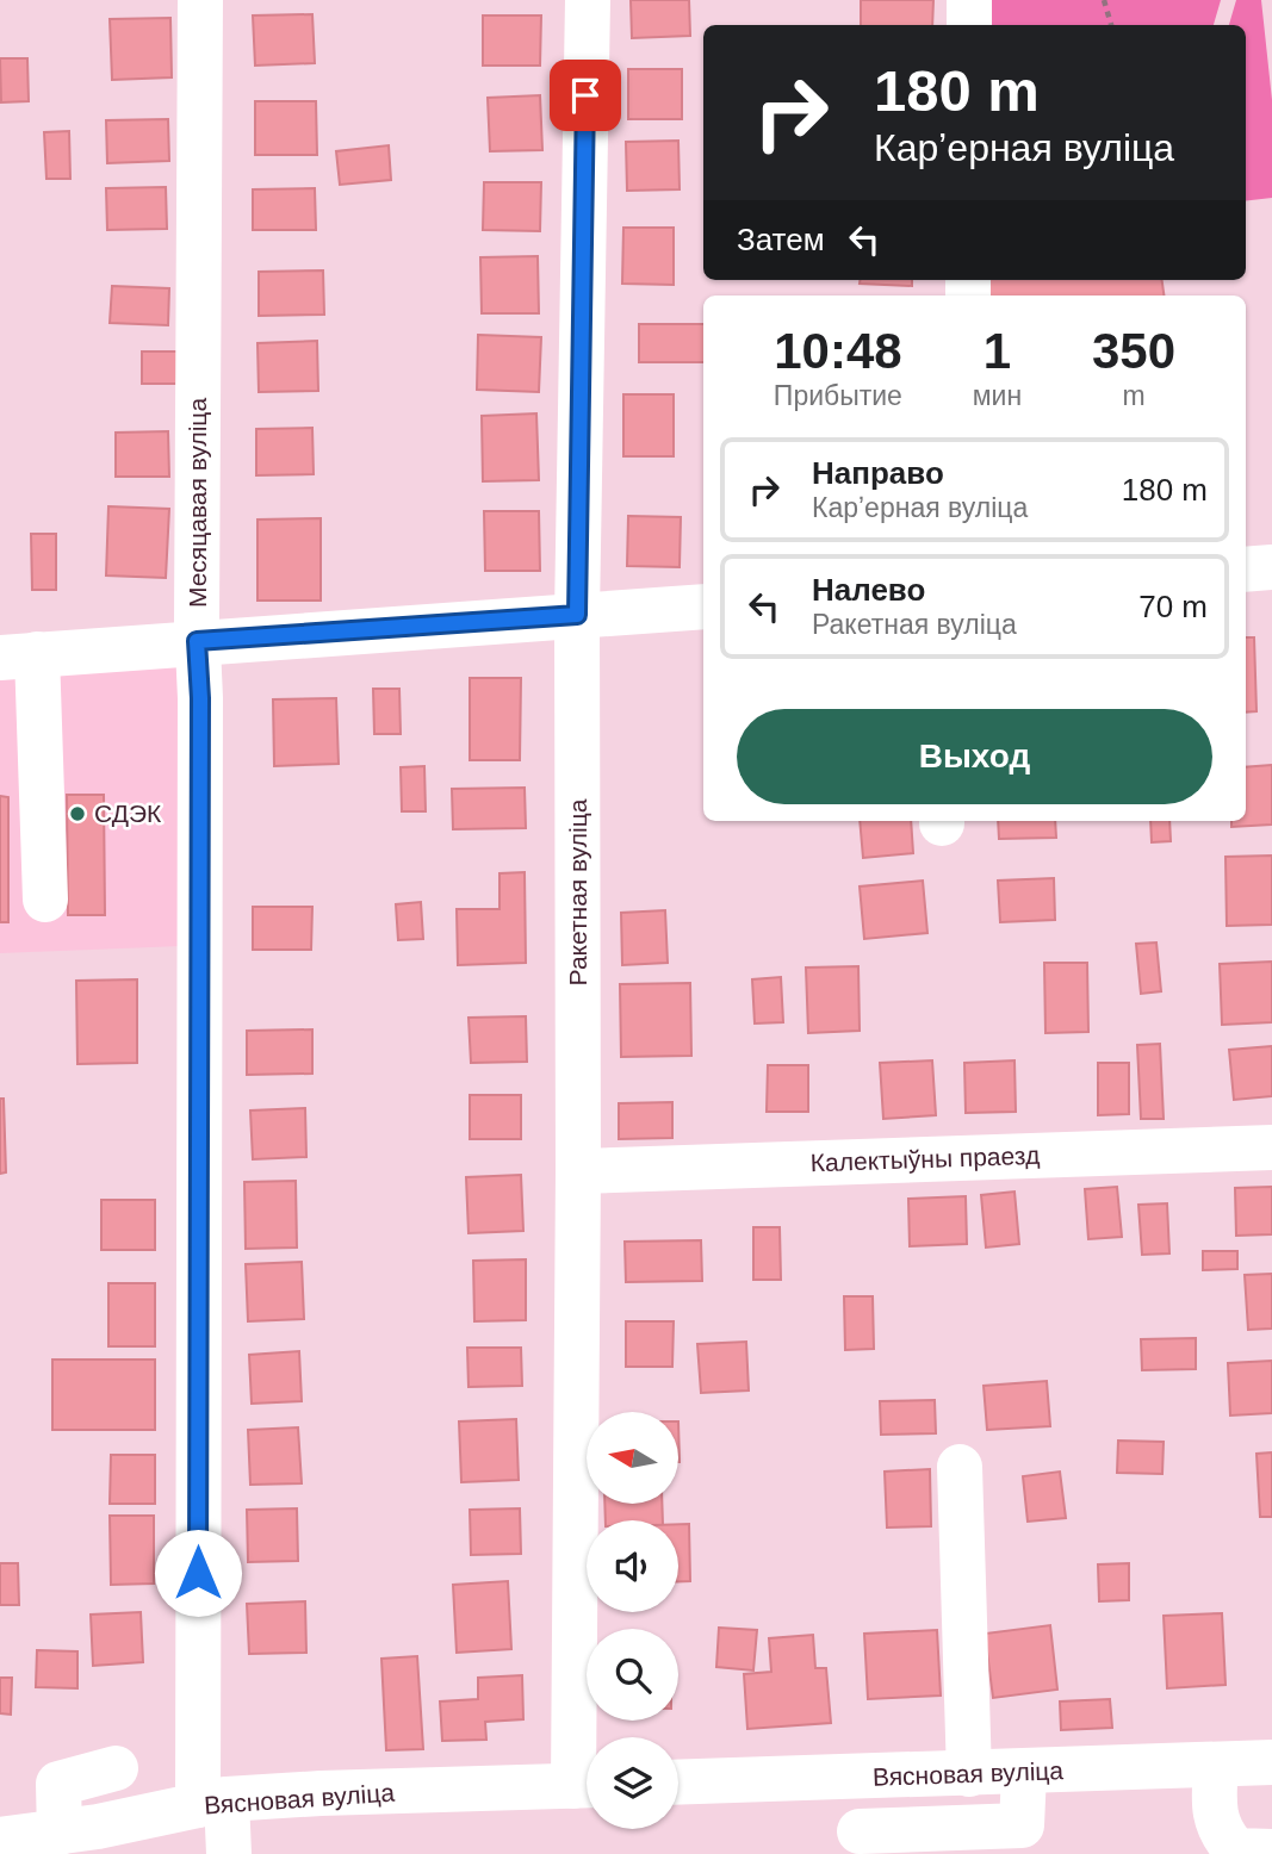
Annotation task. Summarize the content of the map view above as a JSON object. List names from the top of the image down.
{
  "streets": {
    "street": [
      "Месяцавая вуліца",
      "Ракетная вуліца",
      "Калектыўны праезд",
      "Вясновая вуліца"
    ]
  },
  "crossings": [
    ["Месяцавая вуліца", "Вясновая вуліца"],
    ["Ракетная вуліца", "Калектыўны праезд"],
    ["Ракетная вуліца", "Вясновая вуліца"]
  ],
  "places": ["СДЭК"],
  "north": "left",
  "page": {
    "turn": ["180 m", "Карʼерная вуліца"],
    "then": "Затем",
    "eta": [
      "10:48",
      "Прибытие",
      "1",
      "мин",
      "350",
      "m"
    ],
    "list": [
      {
        "name": "Направо",
        "note": "Карʼерная вуліца",
        "value": "180 m"
      },
      {
        "name": "Налево",
        "note": "Ракетная вуліца",
        "value": "70 m"
      }
    ],
    "buttons": "Выход"
  }
}
